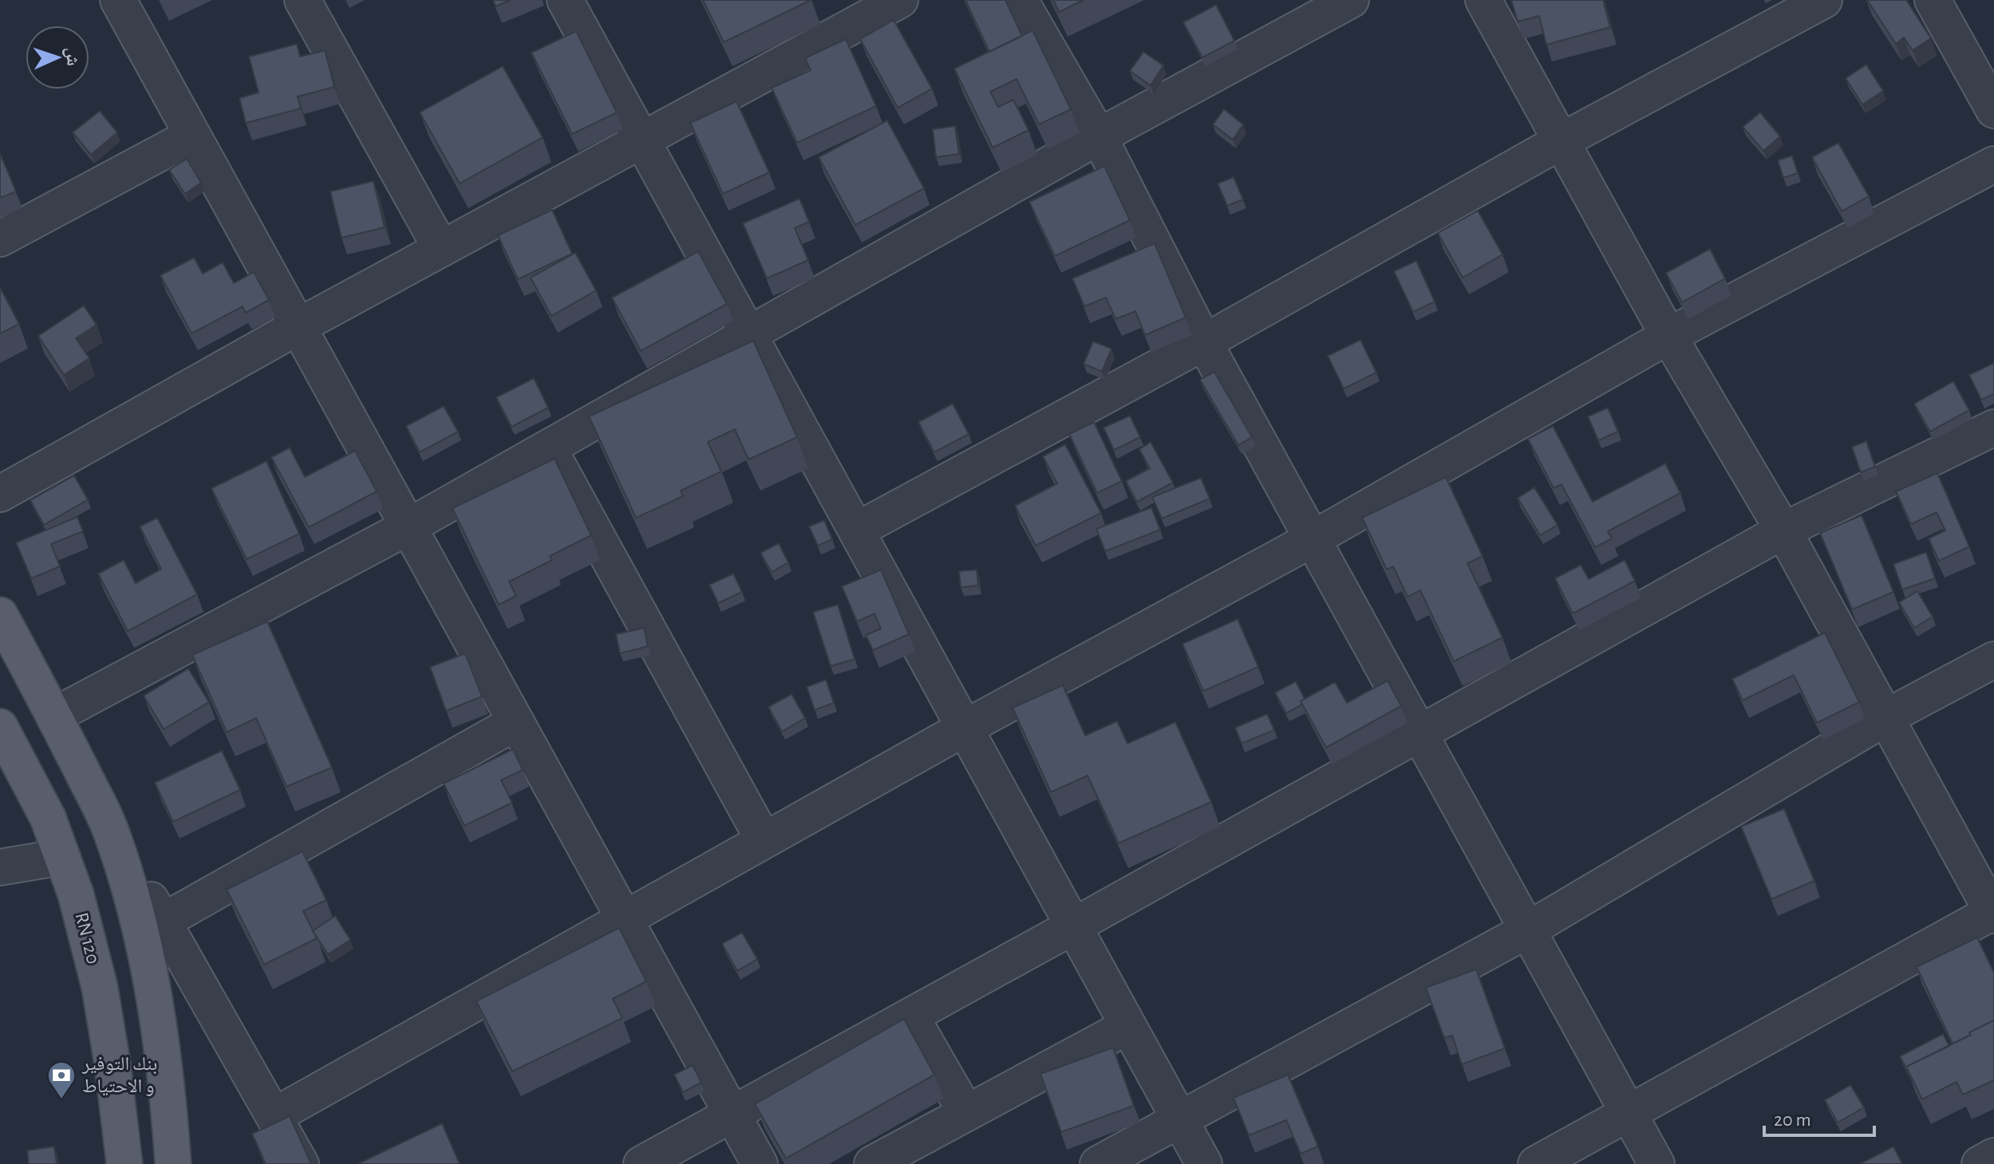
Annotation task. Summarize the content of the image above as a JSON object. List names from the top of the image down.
{
  "streets": {
    "main road": ["RN 120"]
  },
  "places": {
    "bank": ["بنك التوفير و الاحتياط"]
  },
  "scale_bar": "20 m",
  "north": "right"
}
